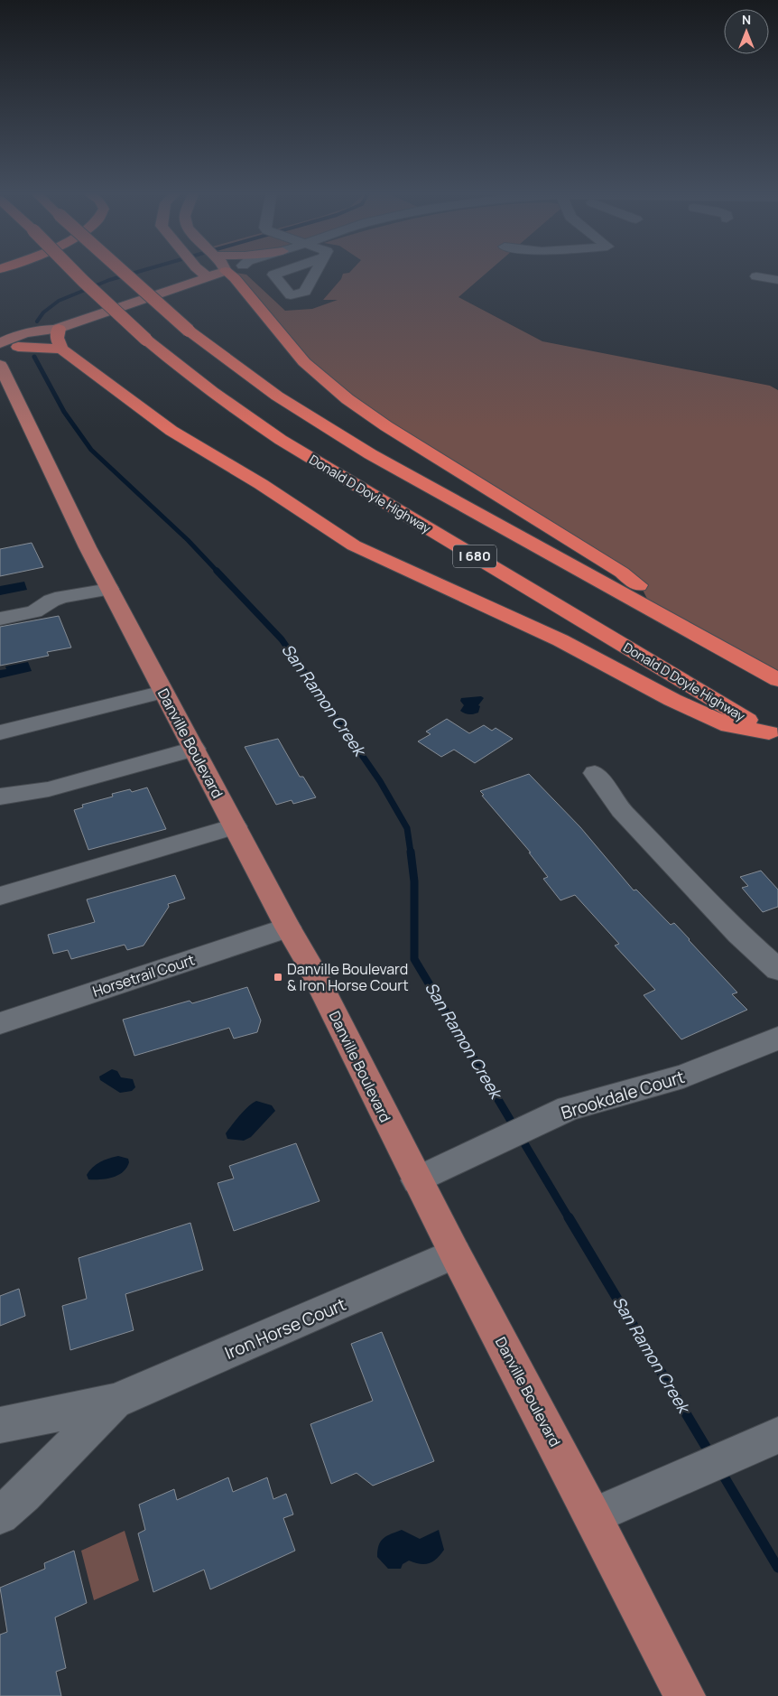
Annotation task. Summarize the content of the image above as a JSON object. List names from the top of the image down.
{
  "streets": {
    "highway": ["Donald D Doyle Highway", "I 680"],
    "main road": ["Danville Boulevard"],
    "street": ["Horsetrail Court", "Brookdale Court", "Iron Horse Court"]
  },
  "crossings": [
    ["Danville Boulevard", "Horsetrail Court"],
    ["Danville Boulevard", "Brookdale Court"],
    ["Danville Boulevard", "Iron Horse Court"]
  ],
  "water": ["San Ramon Creek"],
  "places": {
    "transit": ["Danville Boulevard & Iron Horse Court"]
  },
  "north": "top"
}
